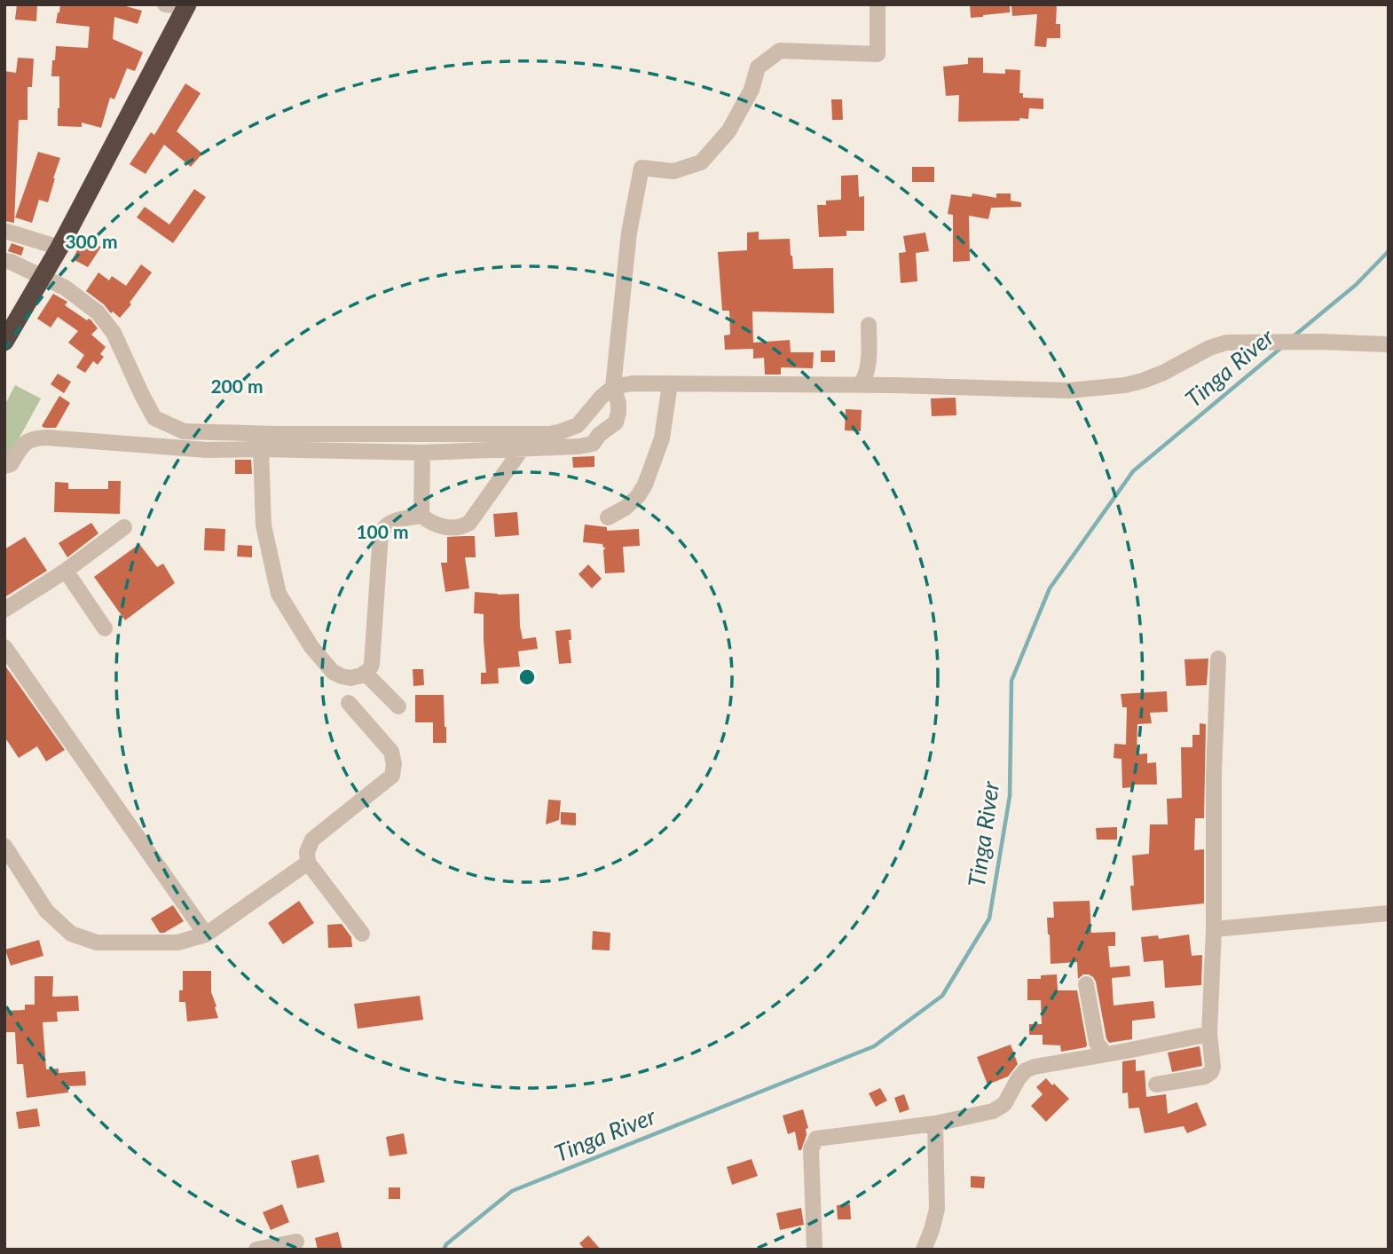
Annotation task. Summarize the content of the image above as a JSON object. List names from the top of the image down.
{
  "water": ["Tinga River"],
  "rings": ["300 m", "200 m", "100 m"]
}
